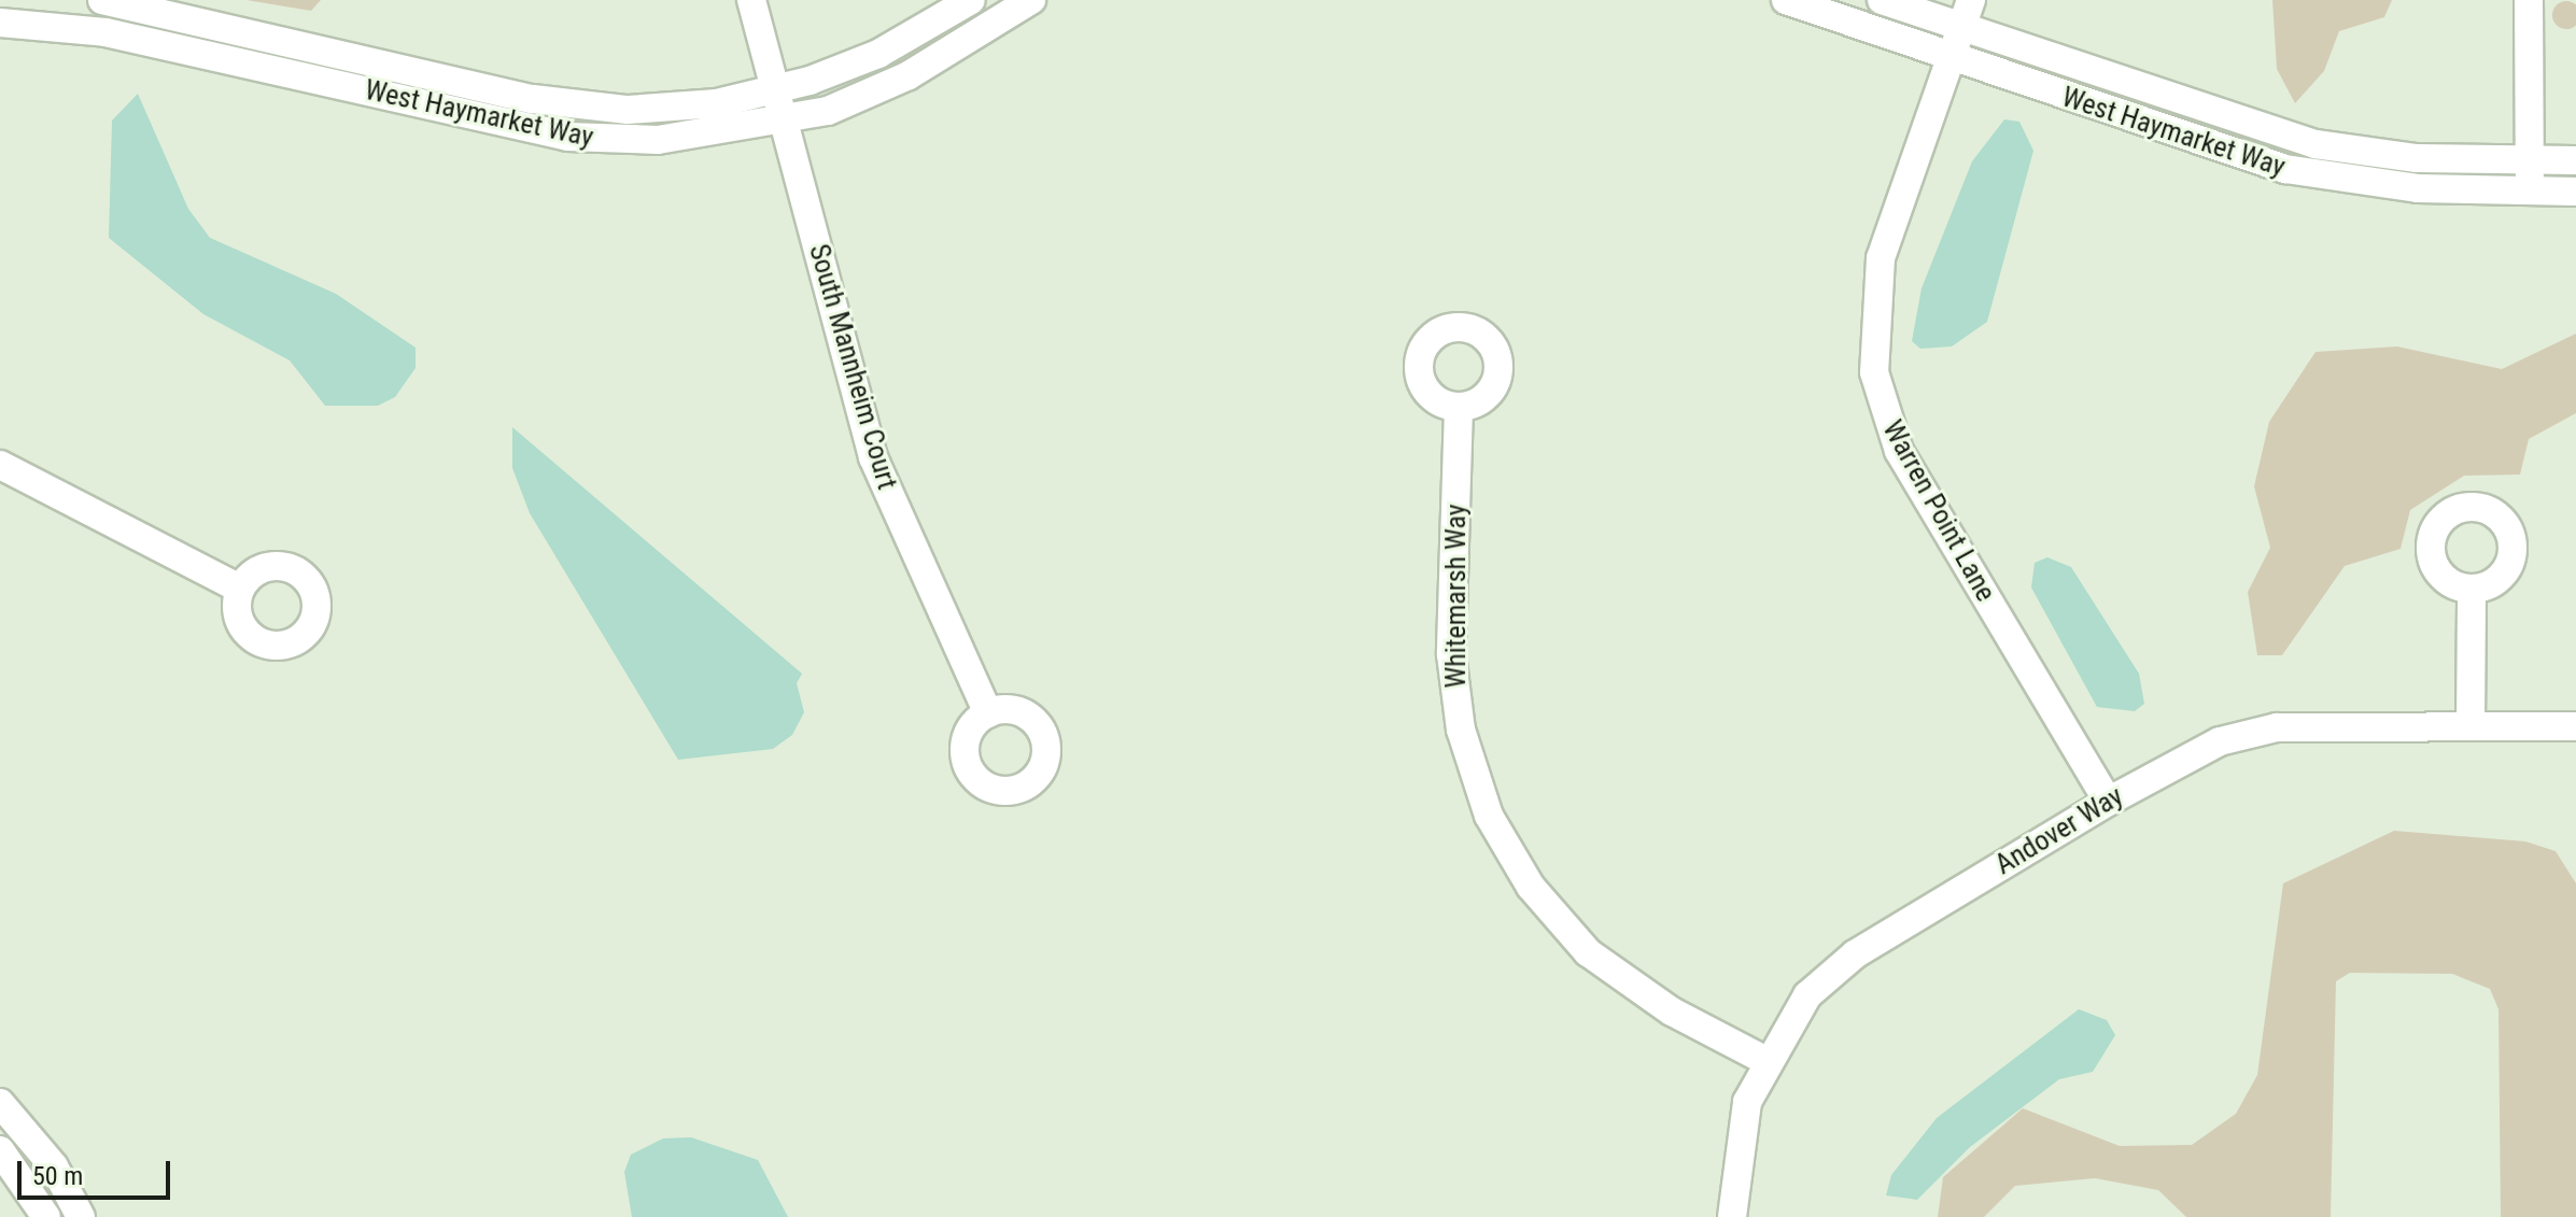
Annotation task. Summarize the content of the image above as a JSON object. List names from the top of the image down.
{
  "streets": {
    "street": [
      "West Haymarket Way",
      "South Mannheim Court",
      "Warren Point Lane",
      "Whitemarsh Way",
      "Andover Way"
    ]
  },
  "crossings": [
    ["West Haymarket Way", "South Mannheim Court"],
    ["West Haymarket Way", "Warren Point Lane"],
    ["Warren Point Lane", "Andover Way"],
    ["Whitemarsh Way", "Andover Way"]
  ],
  "scale_bar": "50 m"
}
